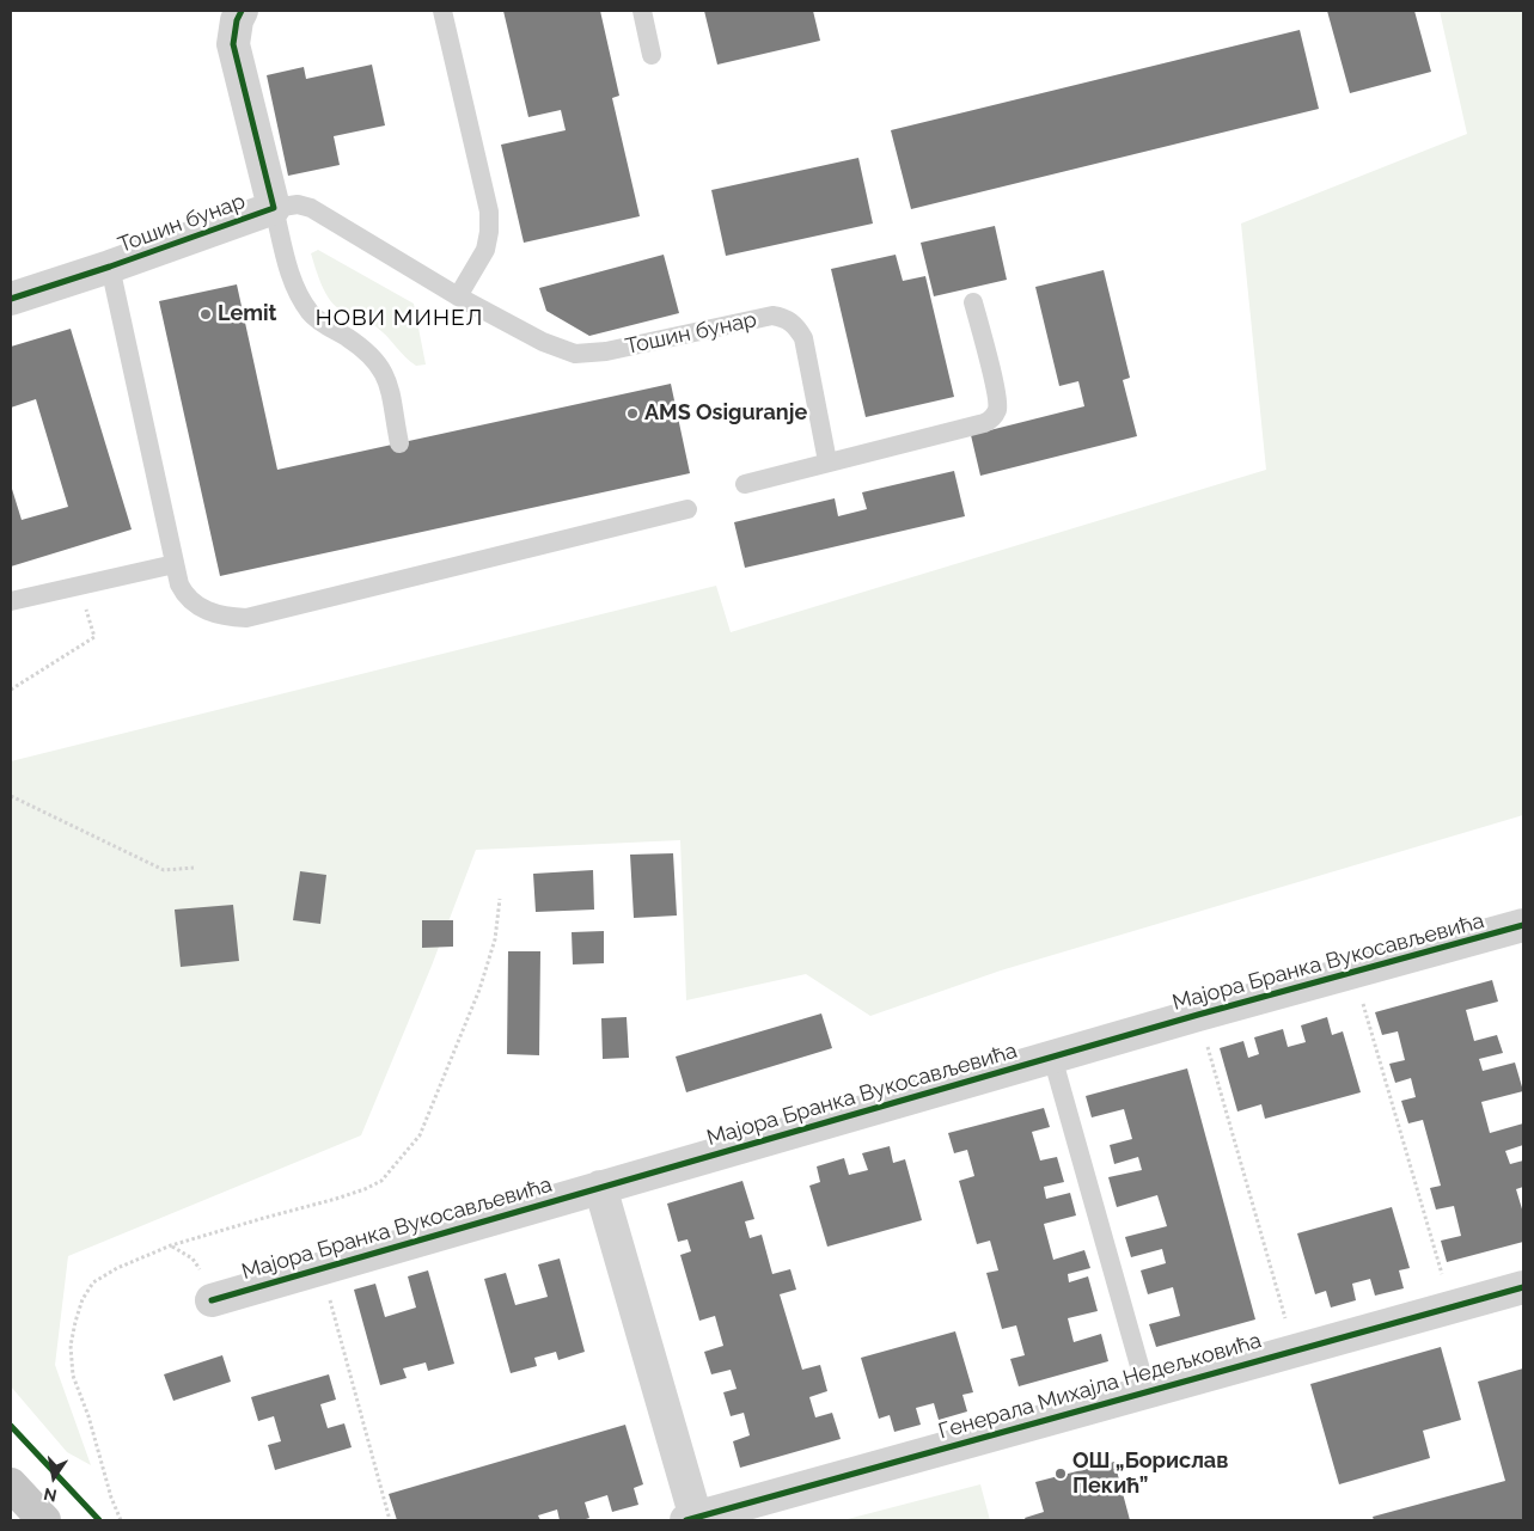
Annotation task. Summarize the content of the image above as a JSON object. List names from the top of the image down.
{
  "streets": {
    "street": ["Тошин бунар", "Мајора Бранка Вукосављевића", "Генерала Михајла Недељковића"]
  },
  "districts": ["НОВИ МИНЕЛ"],
  "places": ["Lemit", "AMS Osiguranje", "ОШ „Борислав Пекић”"],
  "north": "bottom"
}
